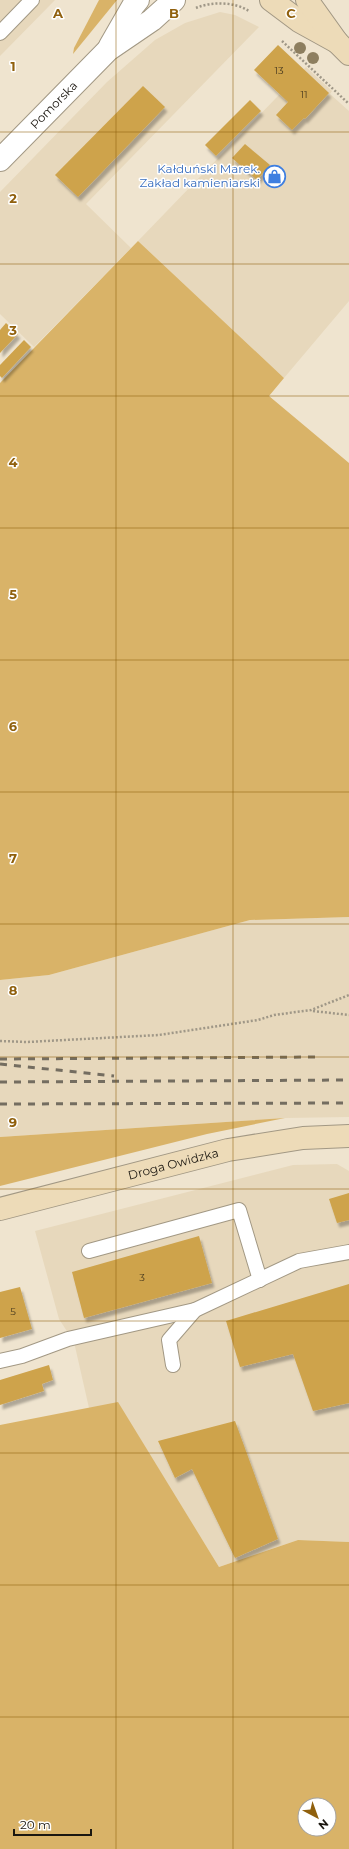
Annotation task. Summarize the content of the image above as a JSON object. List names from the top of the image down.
{
  "streets": {
    "street": ["Pomorska", "Droga Owidzka"]
  },
  "places": {
    "shop": ["Kałduński Marek. Zakład kamieniarski"]
  },
  "house_numbers": [
    "13",
    "11",
    "3",
    "5"
  ],
  "scale_bar": "20 m",
  "north": "bottom right",
  "grid": {
    "columns": ["A", "B", "C"],
    "rows": [
      "1",
      "2",
      "3",
      "4",
      "5",
      "6",
      "7",
      "8",
      "9"
    ]
  }
}
